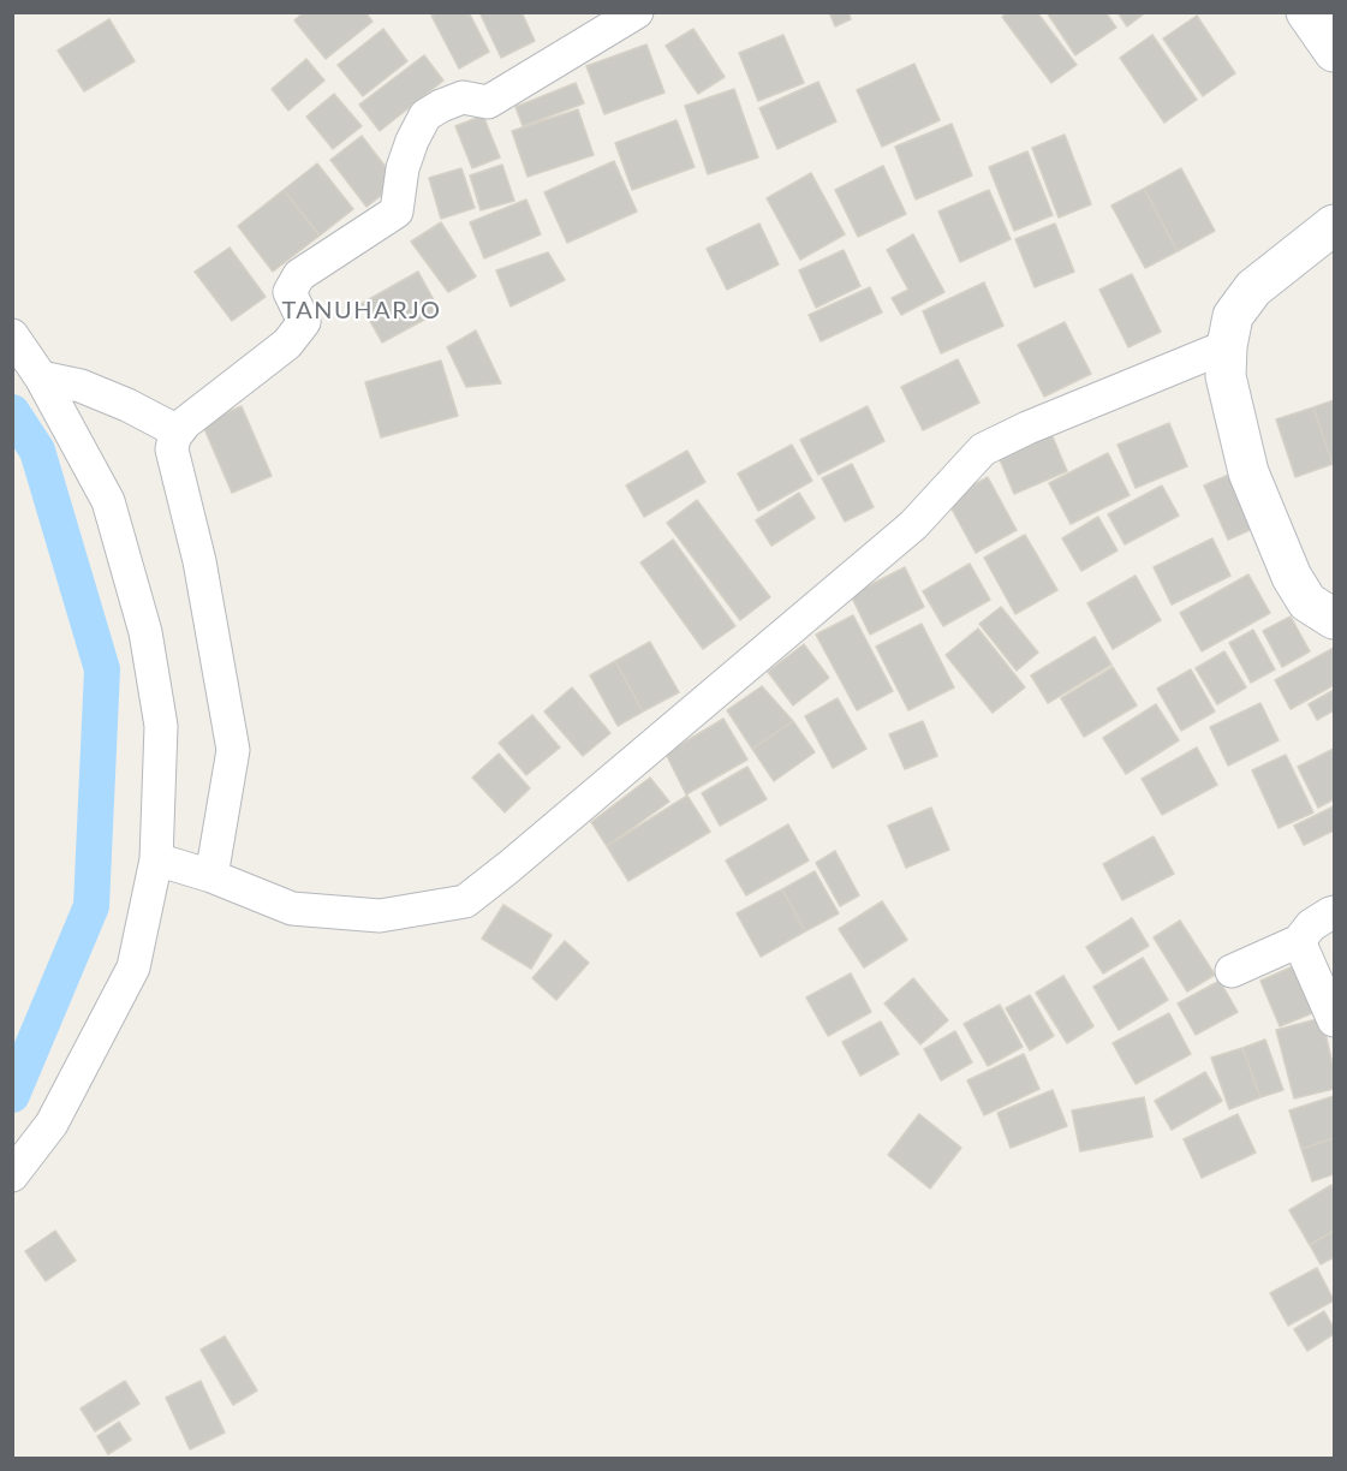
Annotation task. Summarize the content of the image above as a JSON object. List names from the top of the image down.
{
  "districts": ["TANUHARJO"]
}
